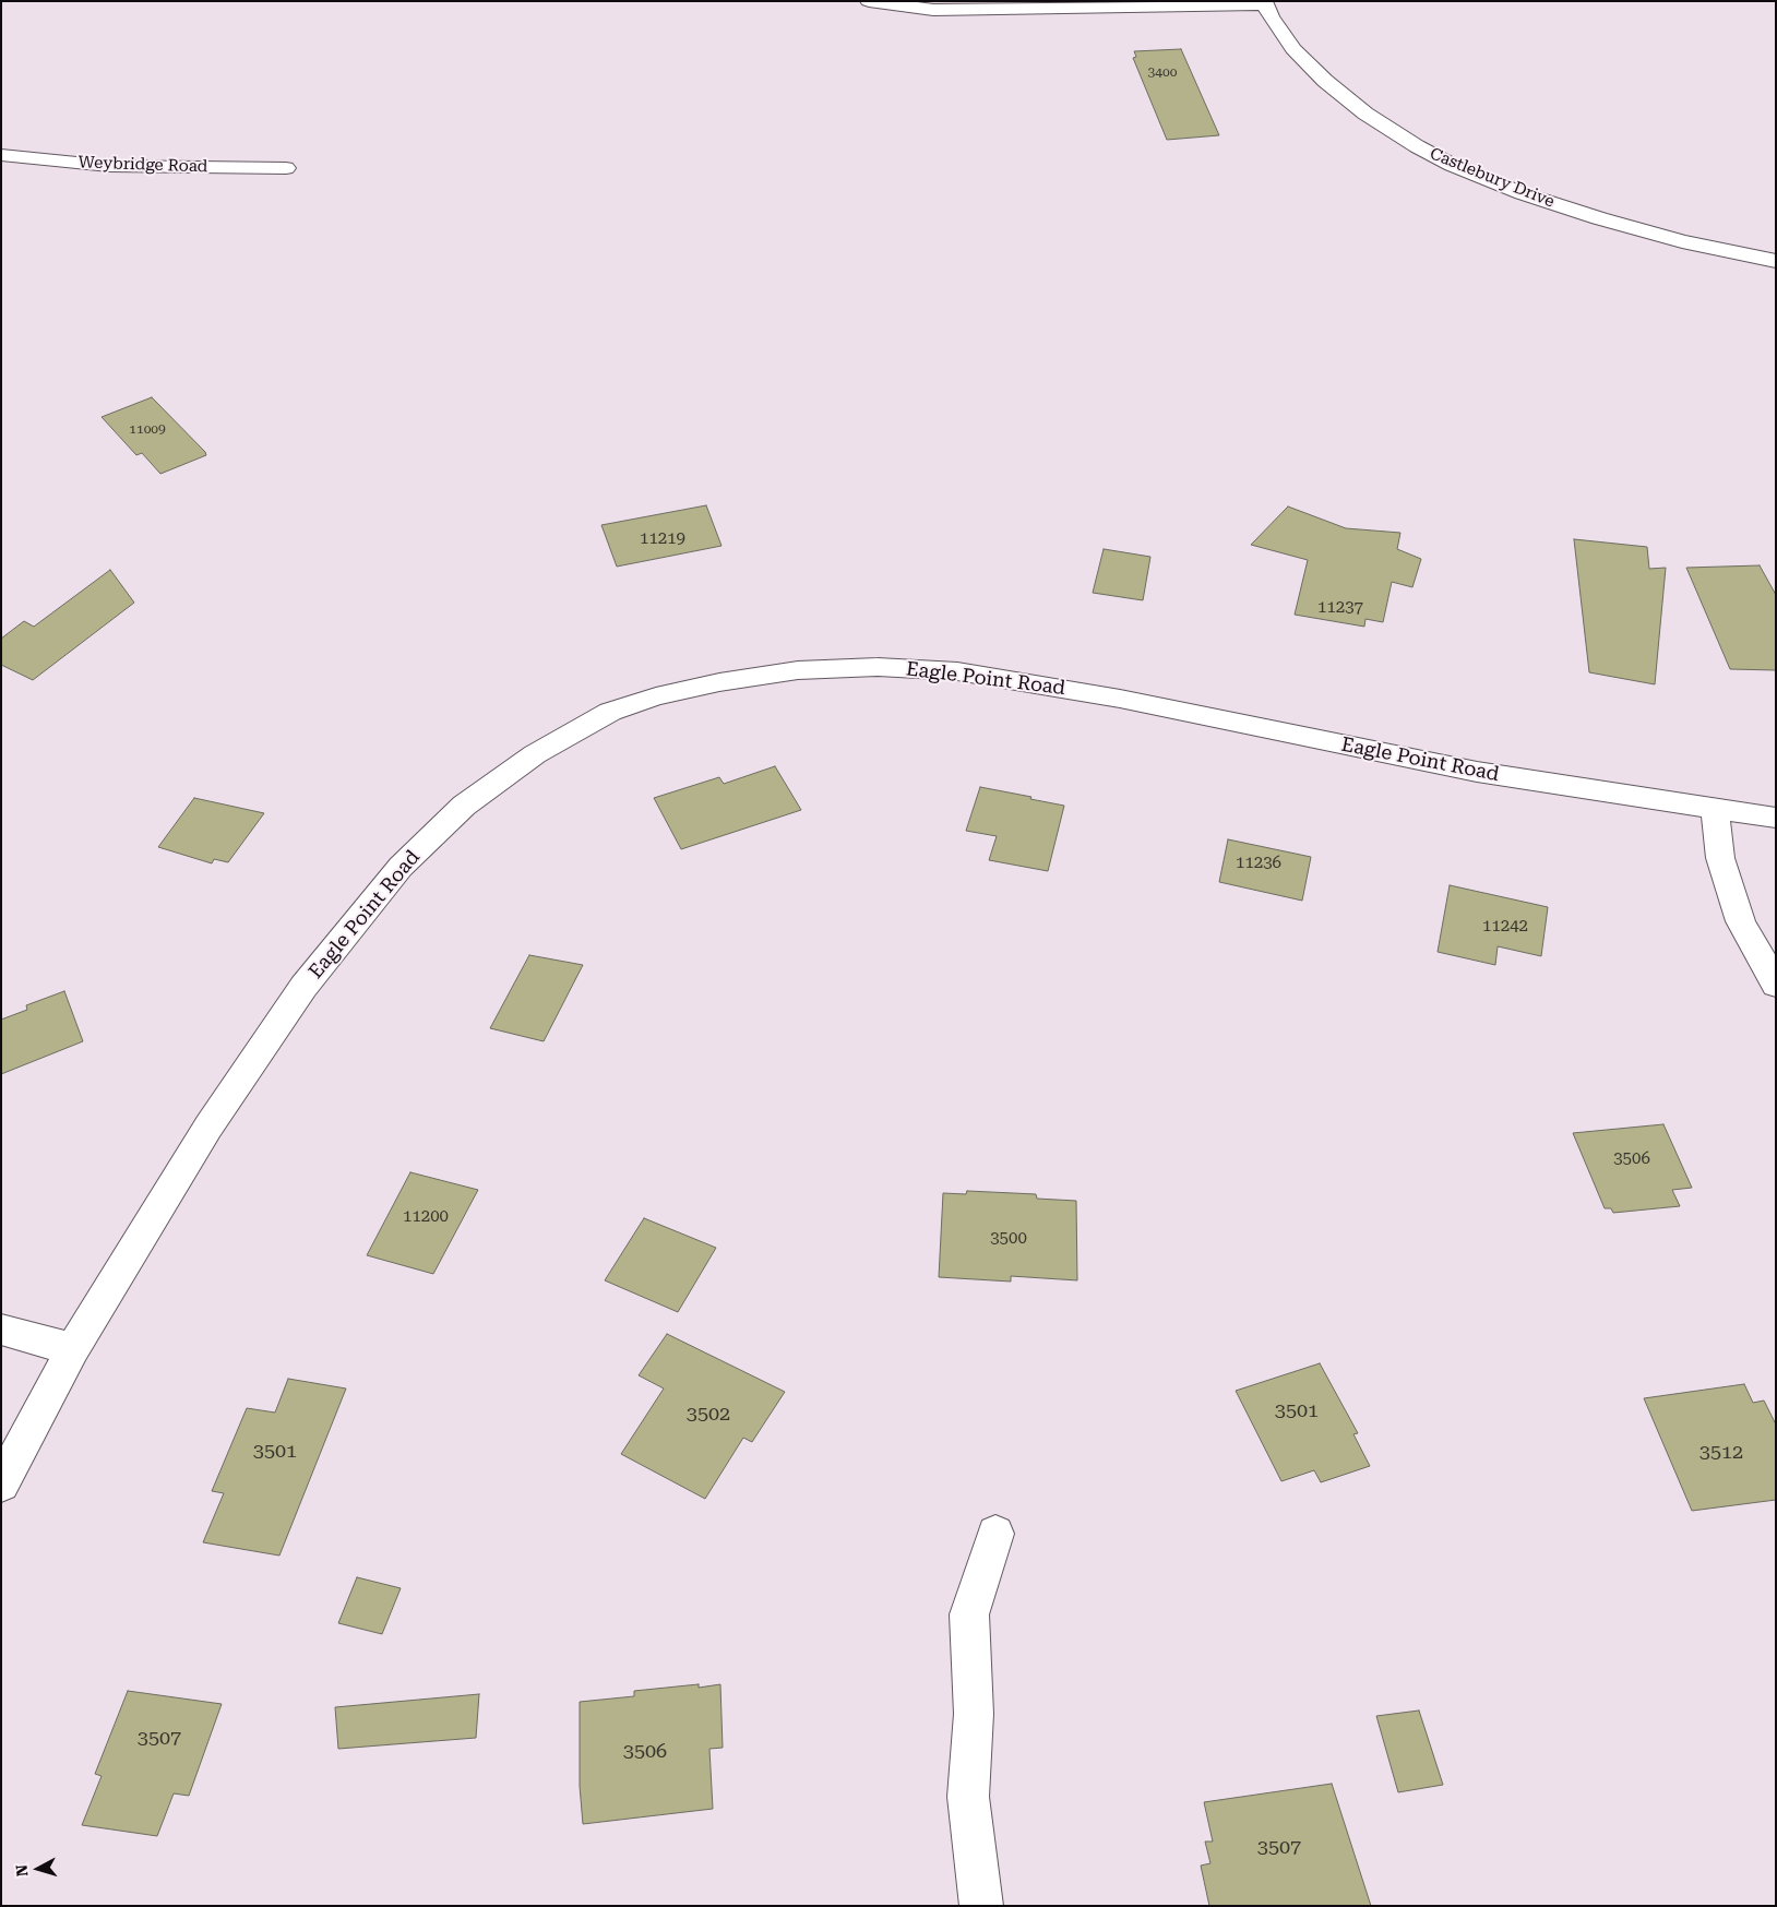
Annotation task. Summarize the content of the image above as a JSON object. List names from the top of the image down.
{
  "streets": {
    "street": ["Weybridge Road", "Castlebury Drive", "Eagle Point Road"]
  },
  "house_numbers": [
    "3400",
    "11009",
    "11219",
    "11237",
    "11236",
    "11242",
    "3506",
    "11200",
    "3500",
    "3501",
    "3502",
    "3501",
    "3512",
    "3507",
    "3506",
    "3507"
  ],
  "north": "left"
}
